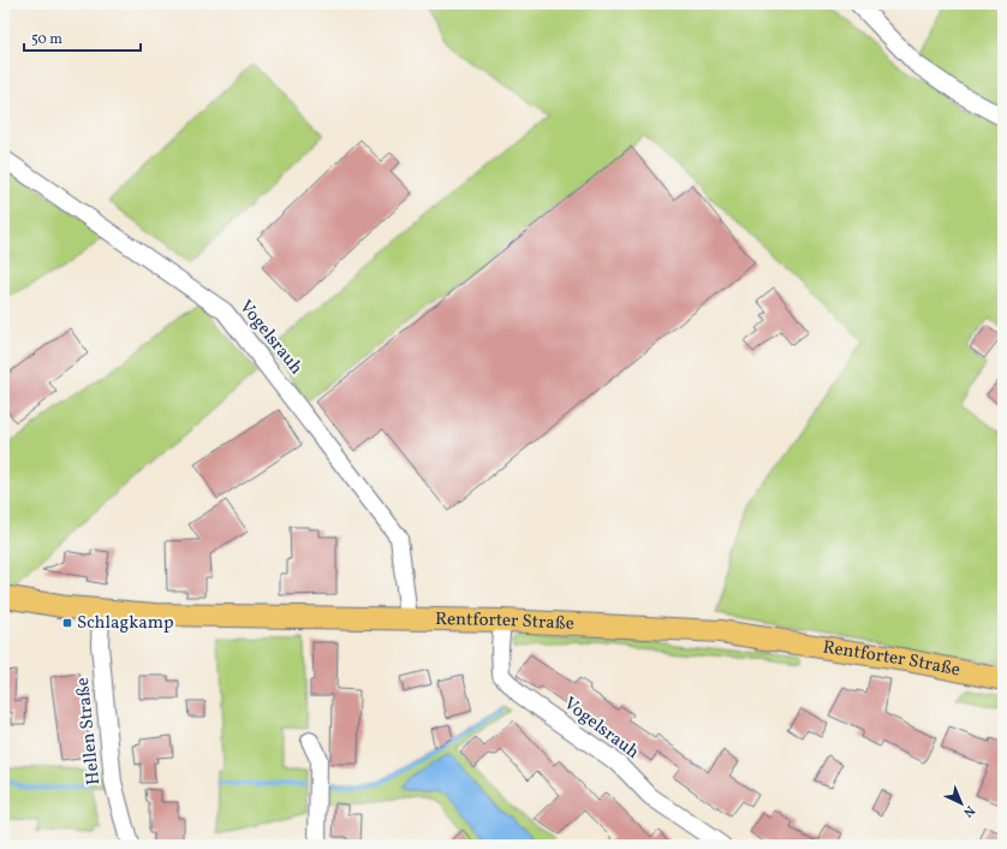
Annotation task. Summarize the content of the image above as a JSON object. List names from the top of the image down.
{
  "streets": {
    "main road": ["Rentforter Straße"],
    "street": ["Vogelsrauh", "Hellen Straße"]
  },
  "crossings": [
    ["Vogelsrauh", "Rentforter Straße"],
    ["Rentforter Straße", "Hellen Straße"]
  ],
  "places": {
    "transit": ["Schlagkamp"]
  },
  "scale_bar": "50 m",
  "north": "bottom right"
}
